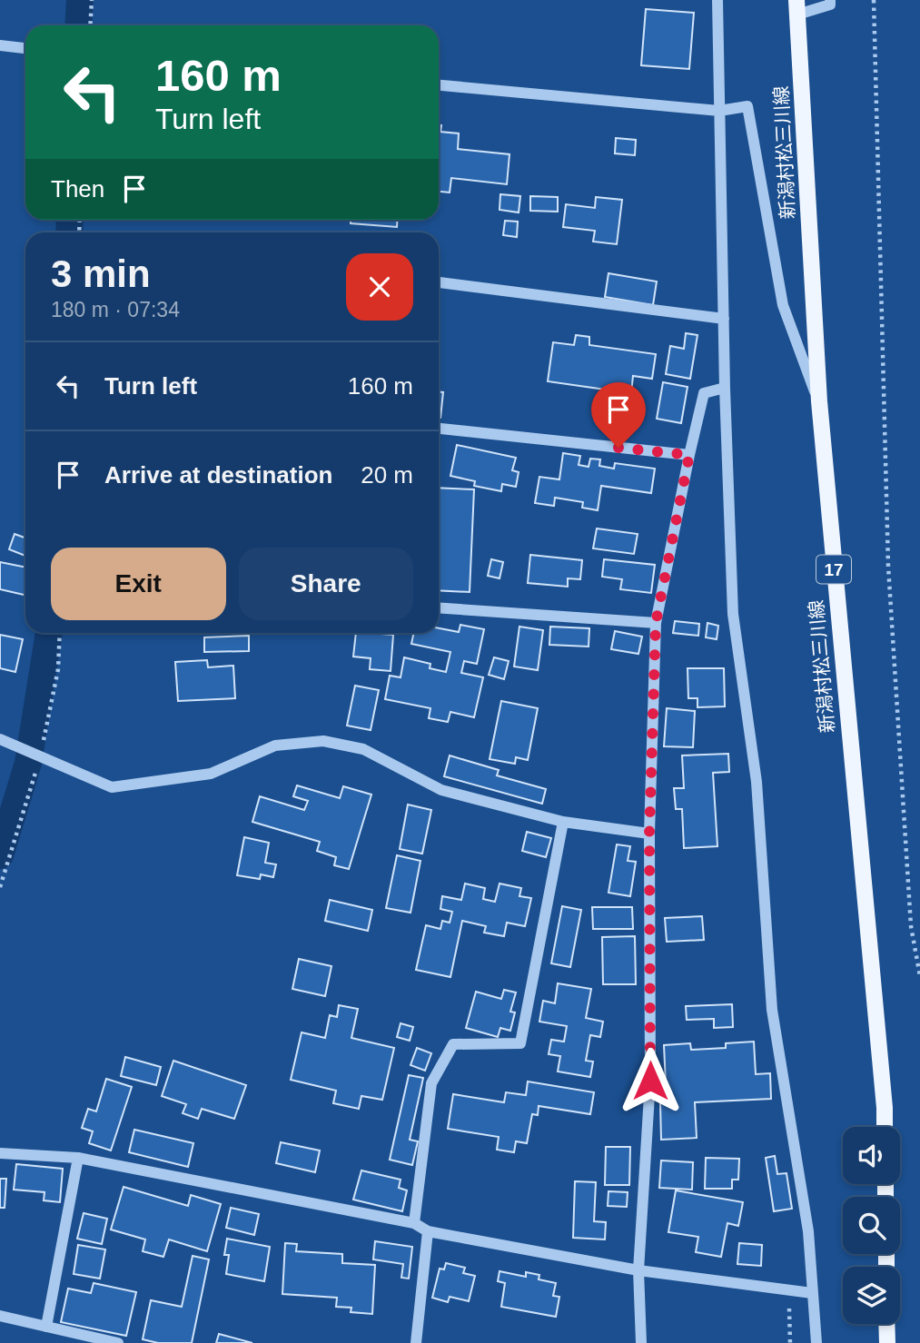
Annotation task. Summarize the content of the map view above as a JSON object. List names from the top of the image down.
{
  "streets": {
    "main road": ["新潟村松三川線", "17"]
  },
  "page": {
    "turn": ["160 m", "Turn left"],
    "then": "Then",
    "heading": ["3 min", "180 m · 07:34"],
    "list": [
      {
        "name": "Turn left",
        "value": "160 m"
      },
      {
        "name": "Arrive at destination",
        "value": "20 m"
      }
    ],
    "buttons": ["Exit", "Share"]
  }
}
